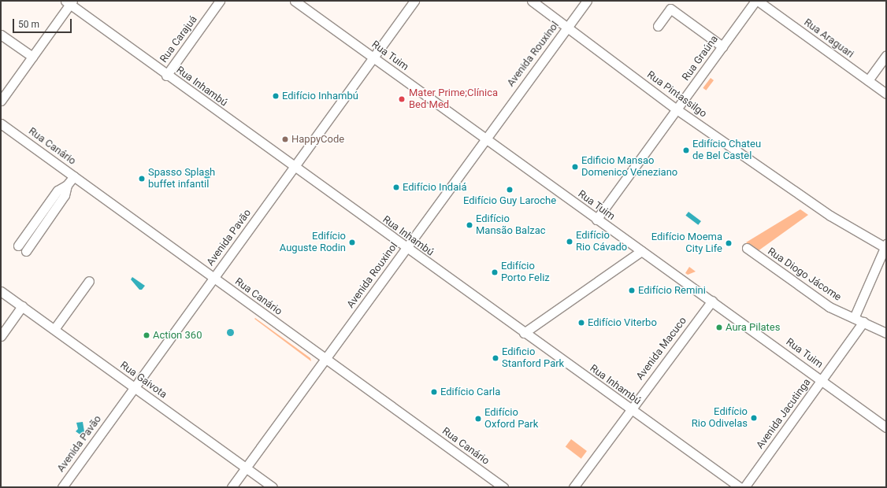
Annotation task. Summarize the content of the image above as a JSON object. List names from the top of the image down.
{
  "streets": {
    "street": [
      "Rua Araguari",
      "Rua Carajuá",
      "Avenida Rouxinol",
      "Rua Tuim",
      "Rua Graúna",
      "Rua Inhambú",
      "Rua Pintassilgo",
      "Rua Canário",
      "Avenida Pavão",
      "Rua Diogo Jácome",
      "Avenida Macuco",
      "Rua Gaivota",
      "Avenida Jacutinga"
    ]
  },
  "crossings": [
    ["Rua Araguari", "Rua Graúna"],
    ["Rua Carajuá", "Rua Inhambú"],
    ["Avenida Rouxinol", "Rua Tuim"],
    ["Avenida Rouxinol", "Rua Inhambú"],
    ["Avenida Rouxinol", "Rua Pintassilgo"],
    ["Avenida Rouxinol", "Rua Canário"],
    ["Avenida Rouxinol", "Rua Gaivota"],
    ["Rua Tuim", "Rua Graúna"],
    ["Rua Tuim", "Avenida Pavão"],
    ["Rua Tuim", "Avenida Macuco"],
    ["Rua Tuim", "Avenida Jacutinga"],
    ["Rua Graúna", "Rua Pintassilgo"],
    ["Rua Inhambú", "Avenida Pavão"],
    ["Rua Inhambú", "Avenida Macuco"],
    ["Rua Canário", "Avenida Pavão"],
    ["Avenida Pavão", "Rua Gaivota"],
    ["Rua Diogo Jácome", "Avenida Jacutinga"]
  ],
  "places": [
    "Edifício Inhambú",
    "Mater Prime;Clínica Bed Med",
    "HappyCode",
    "Edifício Chateu de Bel Castel",
    "Edificio Mansao Domenico Veneziano",
    "Spasso Splash buffet infantil",
    "Edifício Indaiá",
    "Edifício Guy Laroche",
    "Edifício Mansão Balzac",
    "Edifício Rio Cávado",
    "Edifício Auguste Rodin",
    "Edifício Moema City Life",
    "Edifício Porto Feliz",
    "Edifício Remini",
    "Edifício Viterbo",
    "Aura Pilates",
    "Action 360",
    "Edificio Stanford Park",
    "Edifício Carla",
    "Edifício Rio Odivelas",
    "Edifício Oxford Park"
  ],
  "scale_bar": "50 m"
}
